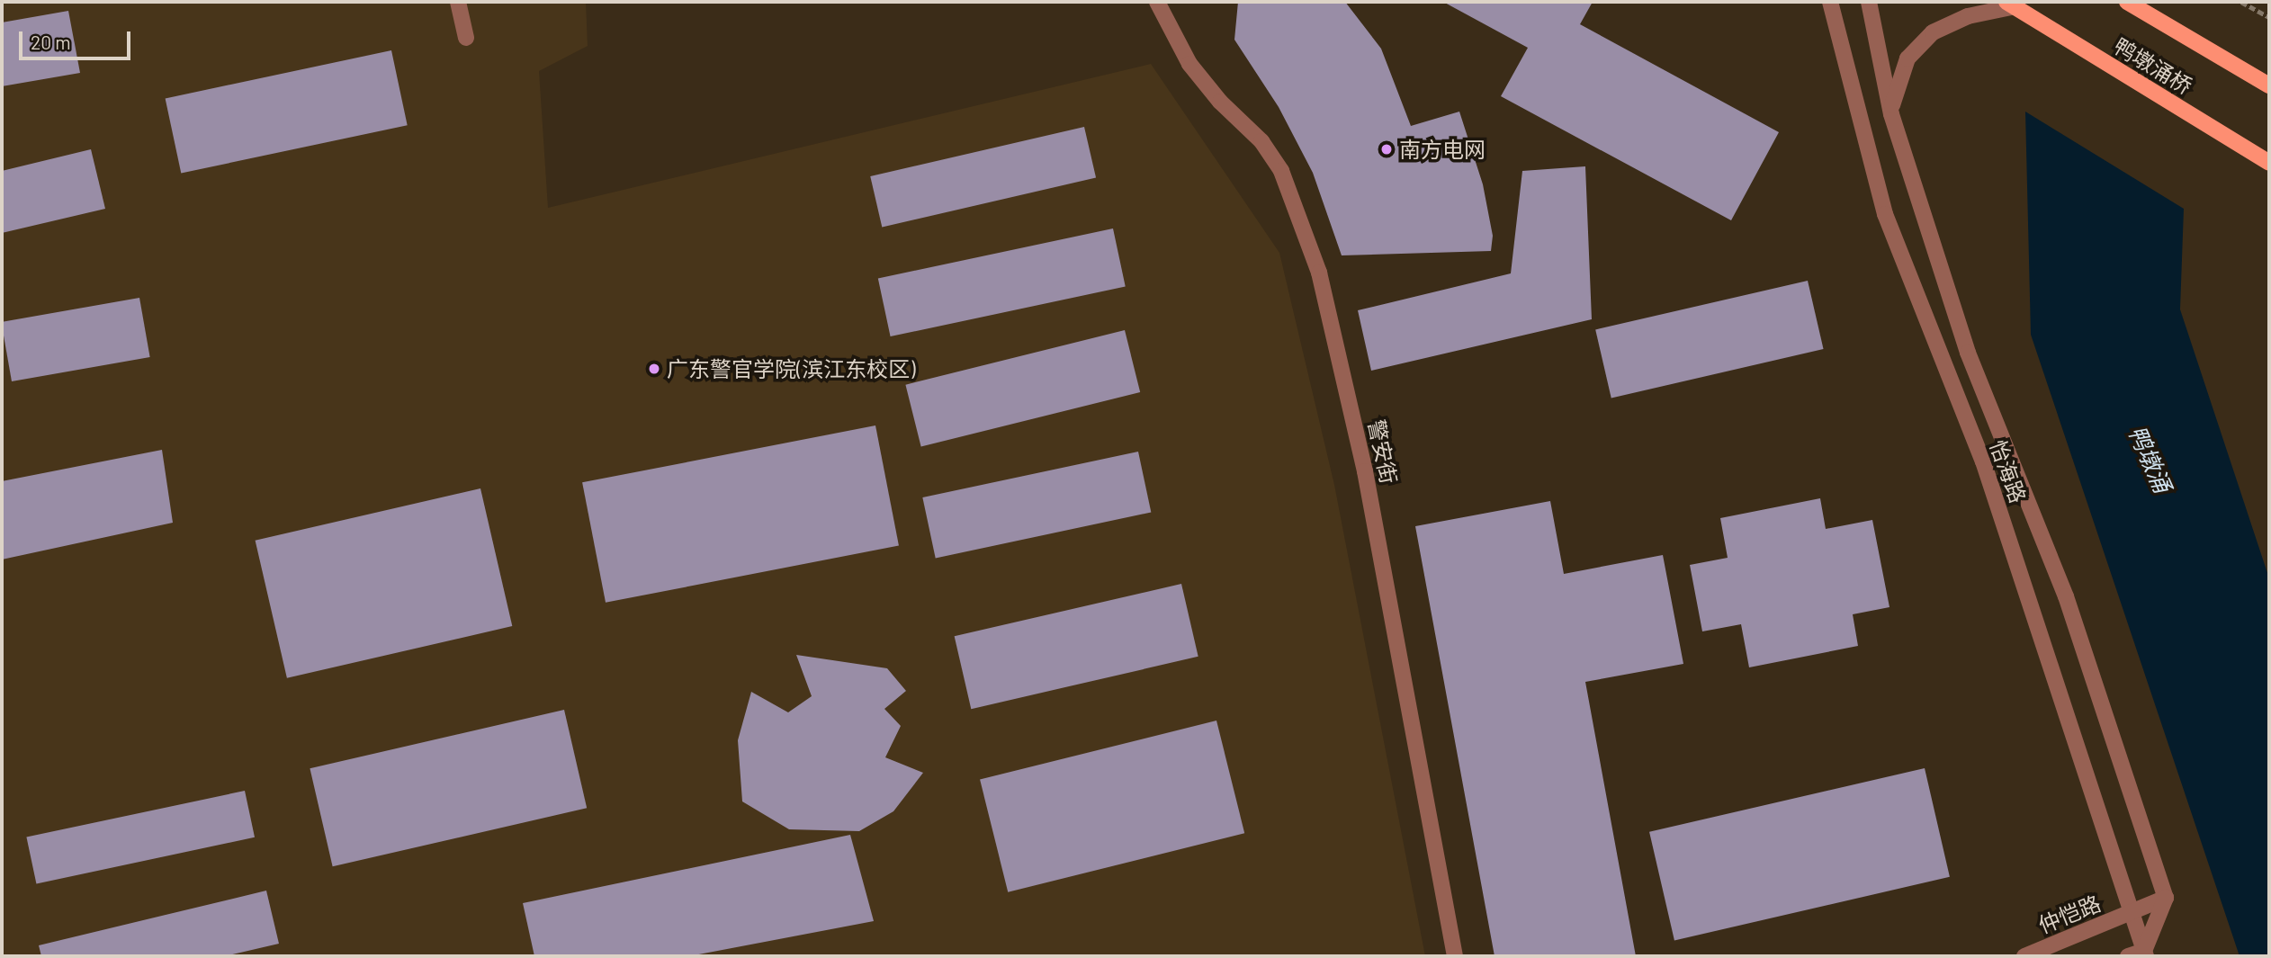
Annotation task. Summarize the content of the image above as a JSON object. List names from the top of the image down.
{
  "streets": {
    "main road": ["鸭墩涌桥"],
    "street": ["警安街", "怡海路", "仲恺路"]
  },
  "crossings": [
    ["怡海路", "仲恺路"]
  ],
  "water": ["鸭墩涌"],
  "places": ["南方电网", "广东警官学院(滨江东校区)"],
  "scale_bar": "20 m"
}
